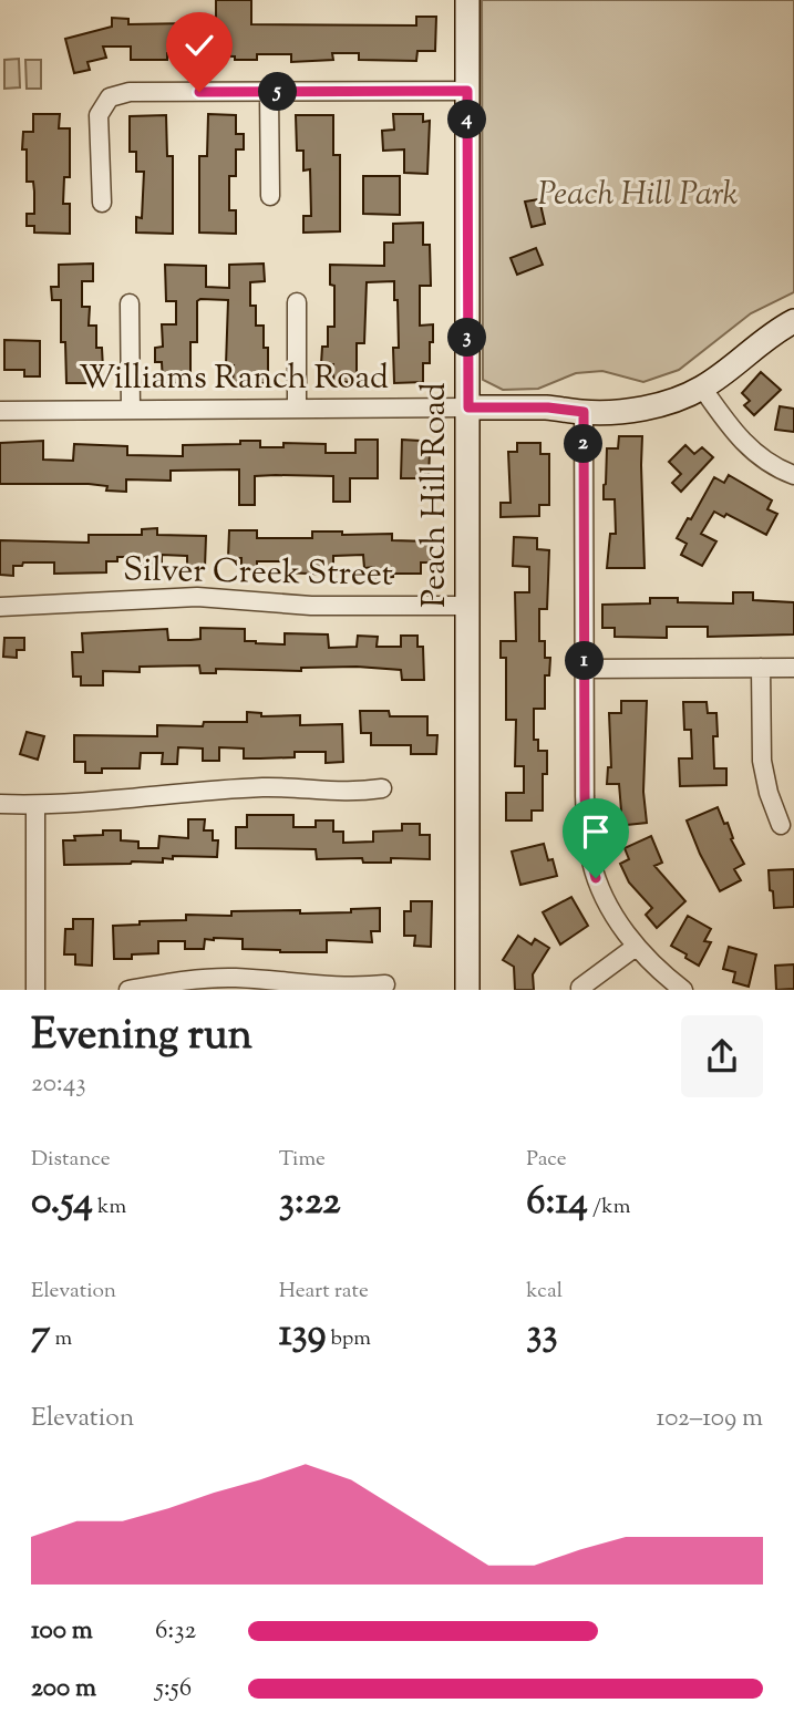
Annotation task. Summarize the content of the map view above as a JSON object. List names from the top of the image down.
{
  "streets": {
    "street": ["Williams Ranch Road", "Peach Hill Road", "Silver Creek Street"]
  },
  "crossings": [
    ["Williams Ranch Road", "Peach Hill Road"],
    ["Peach Hill Road", "Silver Creek Street"]
  ],
  "parks": ["Peach Hill Park"],
  "page": {
    "pins": [
      "5",
      "4",
      "3",
      "2",
      "1"
    ],
    "heading": ["Evening run", "20:43"],
    "stats": [
      ["Distance", "0.54 km"],
      ["Time", "3:22"],
      ["Pace", "6:14 /km"],
      ["Elevation", "7 m"],
      ["Heart rate", "139 bpm"],
      ["kcal", "33"]
    ],
    "chart": ["Elevation", "102–109 m"],
    "list": [
      {
        "name": "100 m",
        "note": "6:32"
      },
      {
        "name": "200 m",
        "note": "5:56"
      }
    ]
  }
}
